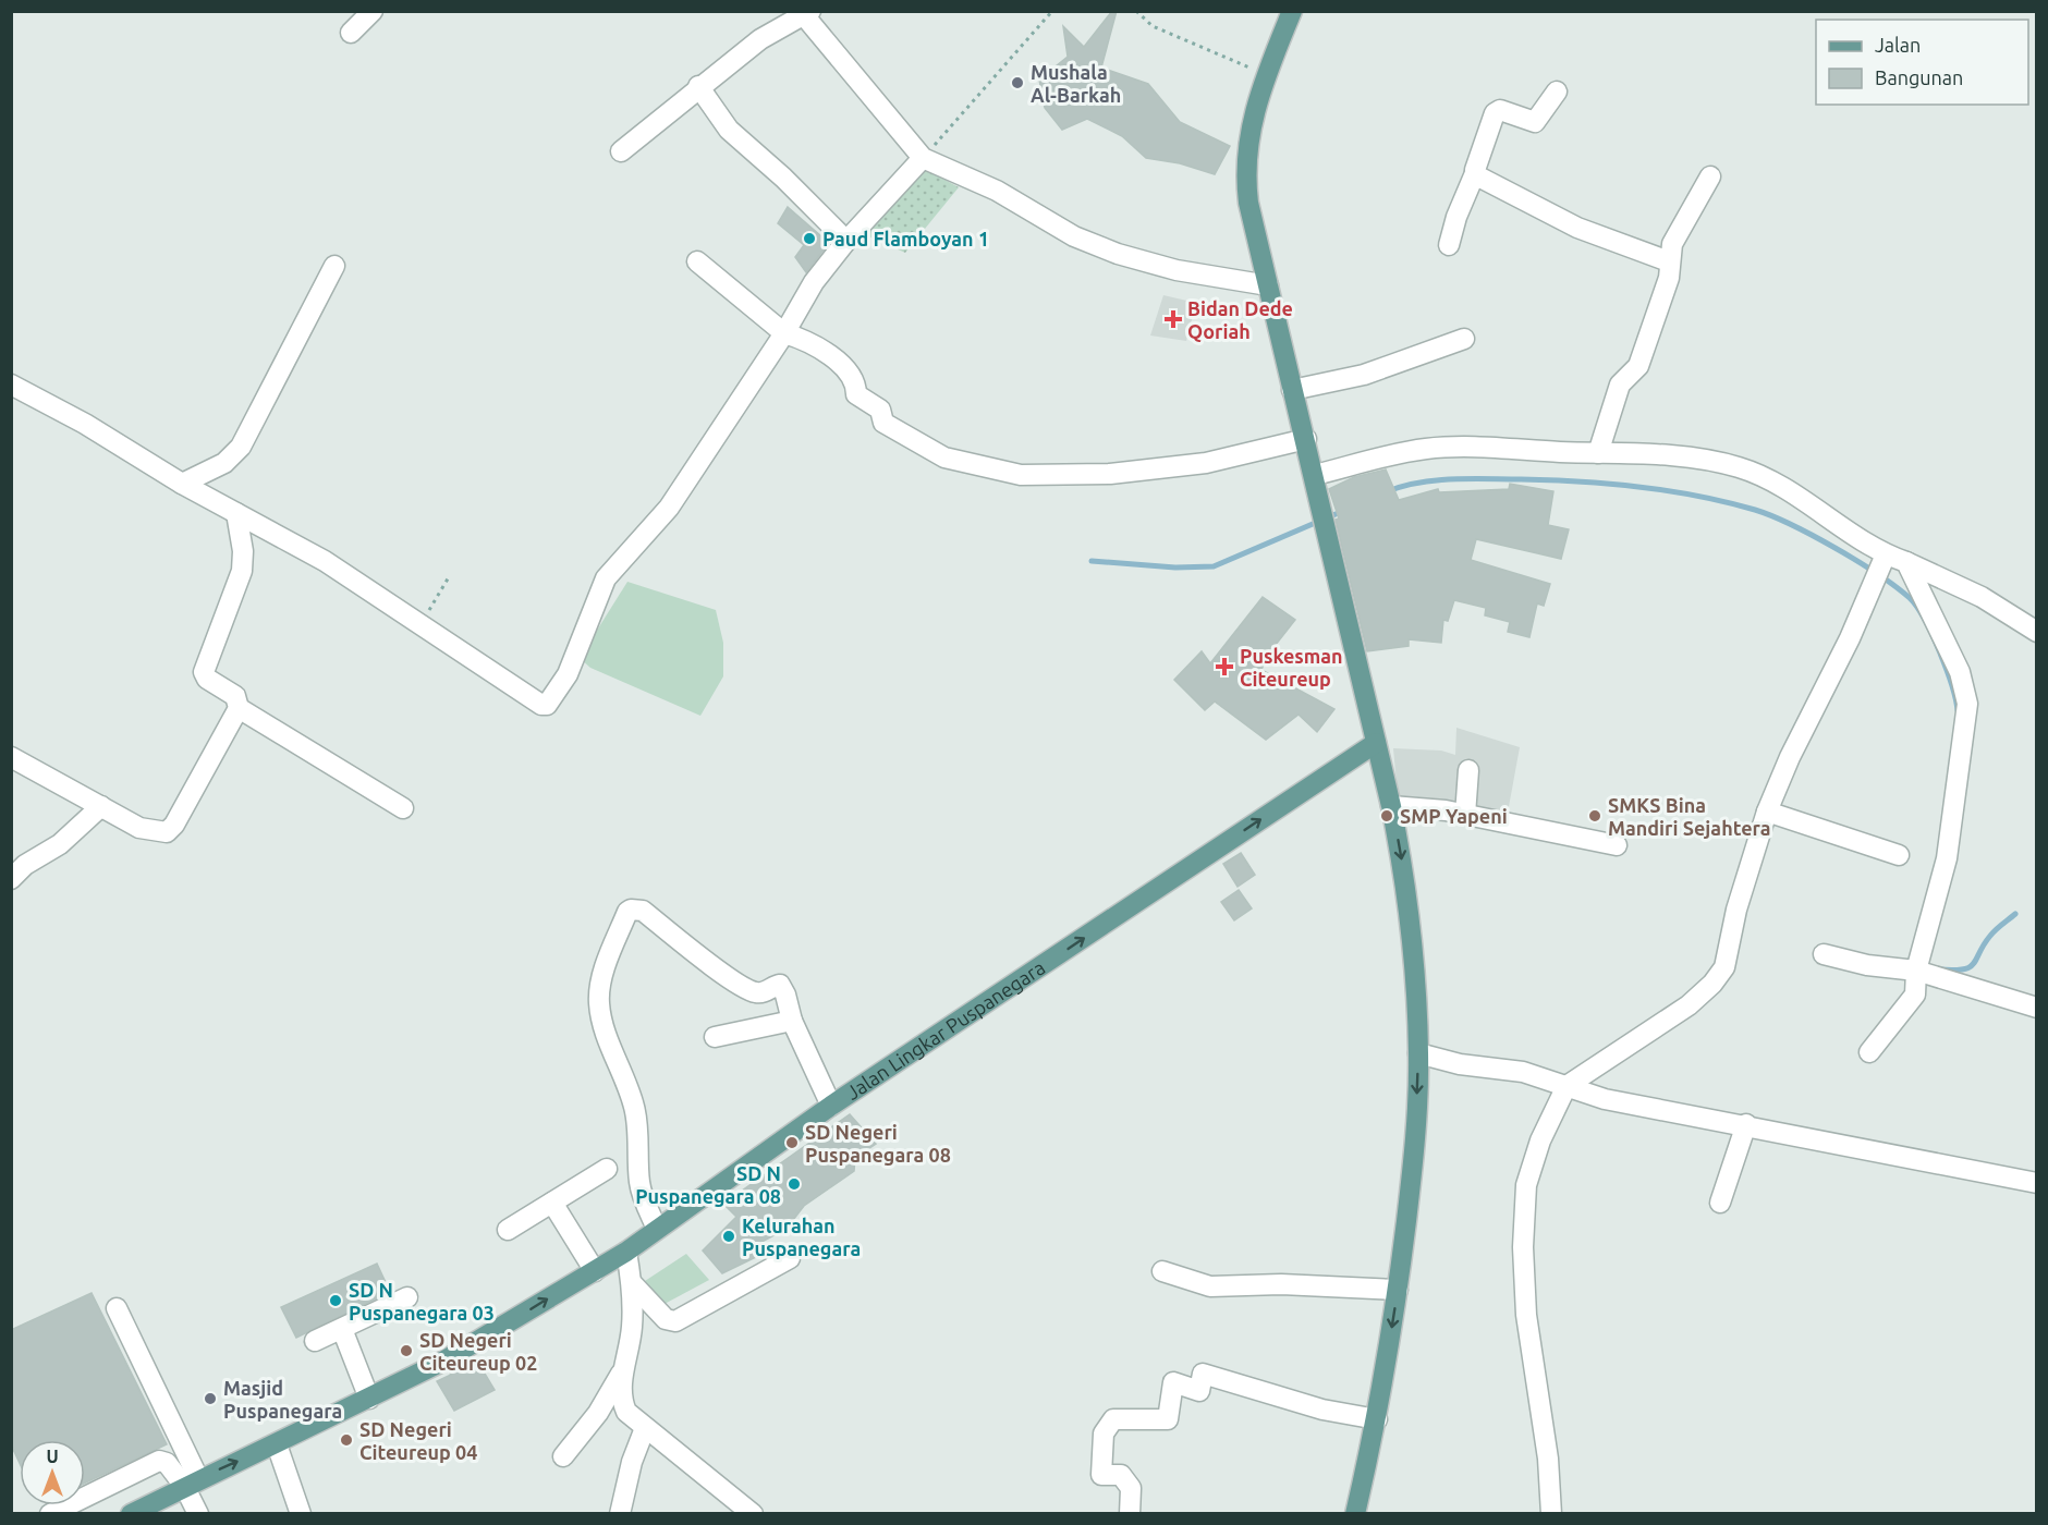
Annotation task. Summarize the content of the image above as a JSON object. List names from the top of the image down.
{
  "streets": {
    "main road": ["Jalan Lingkar Puspanegara"]
  },
  "one_way": ["Jalan Lingkar Puspanegara"],
  "places": {
    "other": [
      "Mushala Al-Barkah",
      "Paud Flamboyan 1",
      "SMP Yapeni",
      "SMKS Bina Mandiri Sejahtera",
      "SD Negeri Puspanegara 08",
      "SD N Puspanegara 08",
      "Kelurahan Puspanegara",
      "SD N Puspanegara 03",
      "SD Negeri Citeureup 02",
      "Masjid Puspanegara",
      "SD Negeri Citeureup 04"
    ],
    "health": ["Bidan Dede Qoriah", "Puskesman Citeureup"]
  },
  "legend": ["Jalan", "Bangunan"],
  "north": "top"
}
